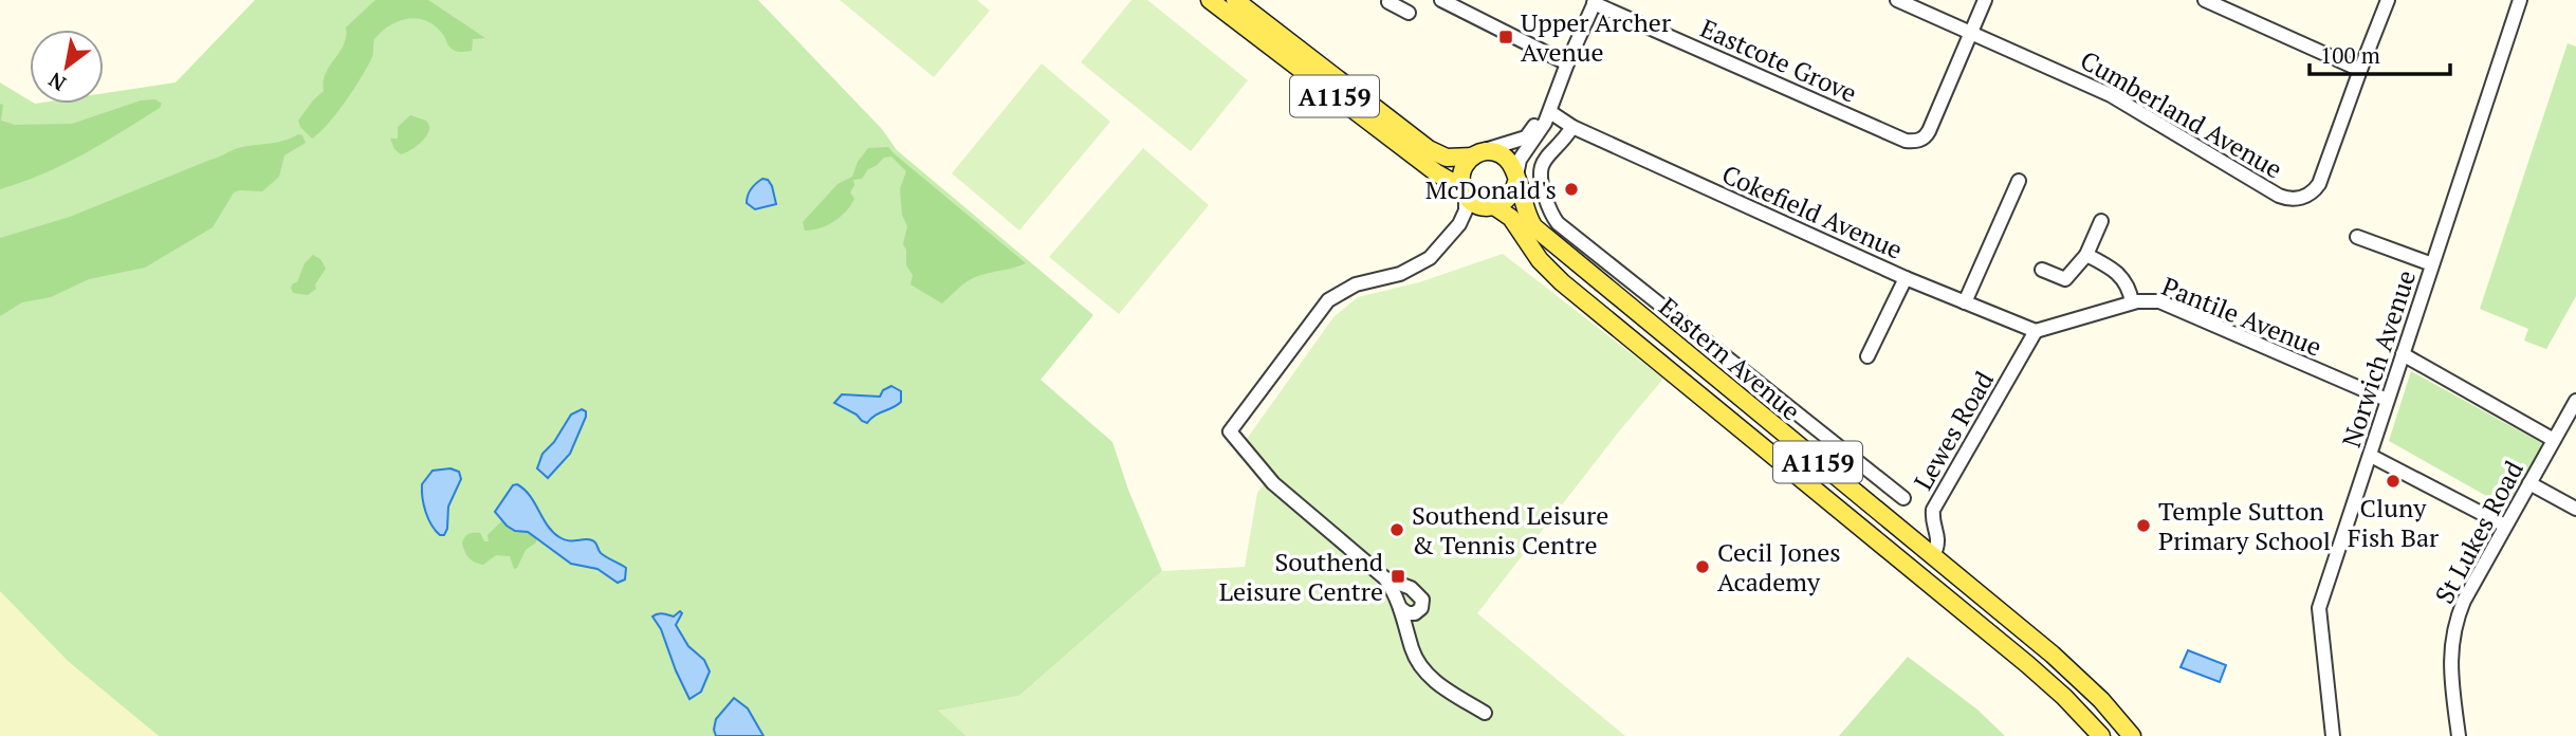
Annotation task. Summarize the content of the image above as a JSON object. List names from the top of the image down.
{
  "streets": {
    "main road": ["A1159", "Eastern Avenue"],
    "street": [
      "Eastcote Grove",
      "Cumberland Avenue",
      "Cokefield Avenue",
      "Pantile Avenue",
      "Norwich Avenue",
      "Lewes Road",
      "St Lukes Road"
    ]
  },
  "crossings": [
    ["Eastcote Grove", "Cumberland Avenue"],
    ["A1159", "Eastern Avenue"],
    ["Cokefield Avenue", "Pantile Avenue"],
    ["Cokefield Avenue", "Lewes Road"],
    ["Pantile Avenue", "Norwich Avenue"],
    ["Pantile Avenue", "Lewes Road"],
    ["Eastern Avenue", "Lewes Road"]
  ],
  "places": {
    "transit": ["Upper Archer Avenue", "Southend Leisure Centre"],
    "other": [
      "McDonald's",
      "Cluny Fish Bar",
      "Temple Sutton Primary School",
      "Southend Leisure & Tennis Centre",
      "Cecil Jones Academy"
    ]
  },
  "scale_bar": "100 m",
  "north": "bottom left"
}
